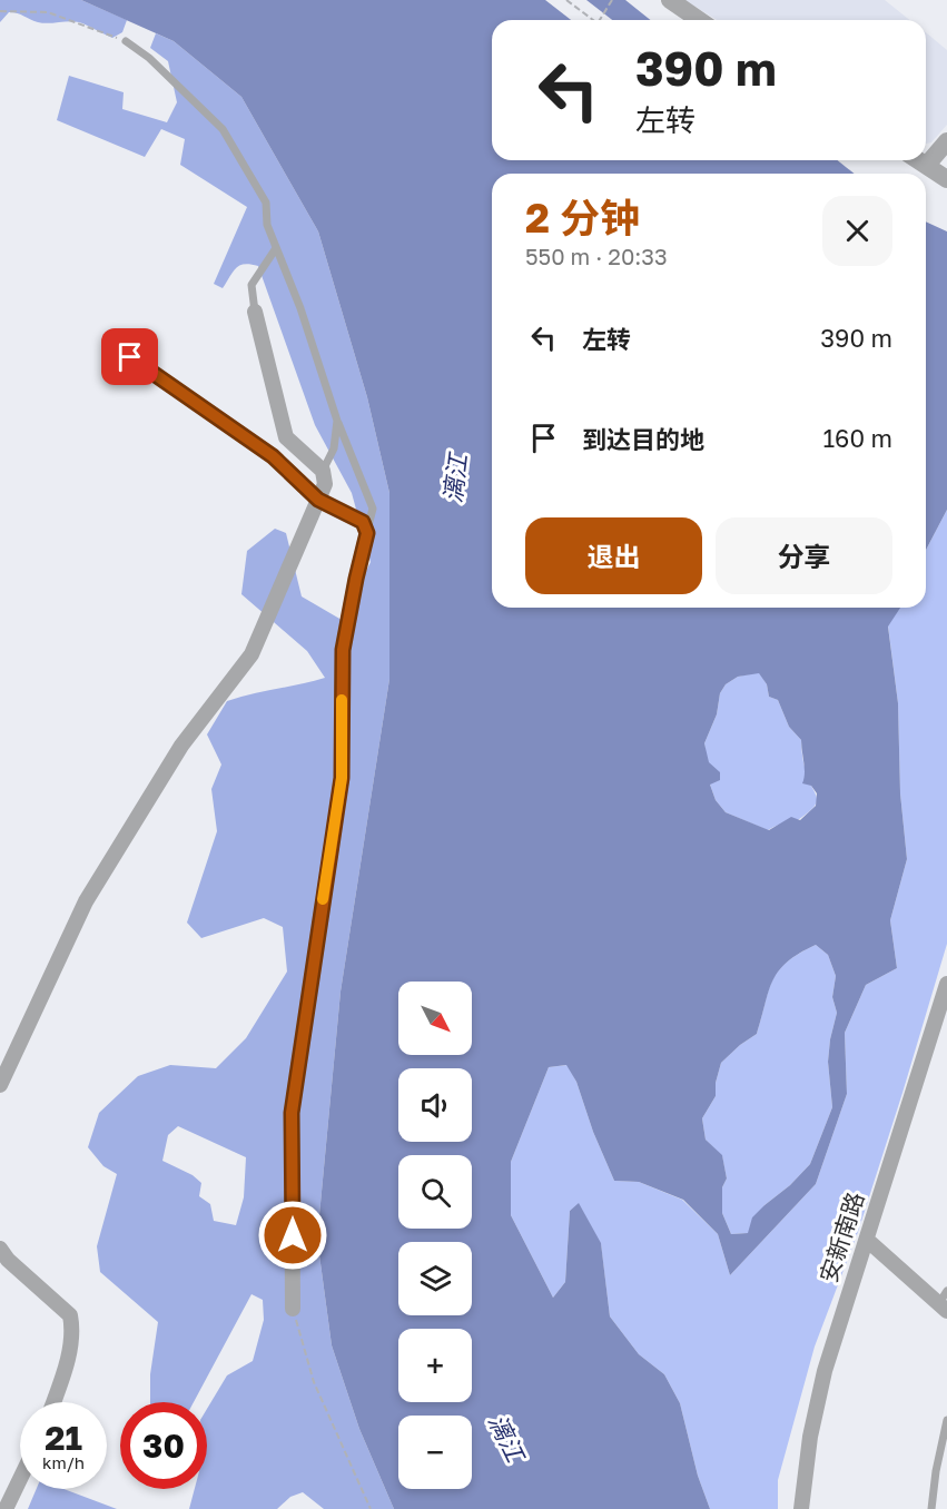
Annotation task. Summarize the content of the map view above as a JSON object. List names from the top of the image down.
{
  "streets": {
    "street": ["安新南路"]
  },
  "water": ["漓江"],
  "north": "bottom right",
  "page": {
    "turn": ["390 m", "左转"],
    "heading": ["2 分钟", "550 m · 20:33"],
    "list": [
      {
        "name": "左转",
        "value": "390 m"
      },
      {
        "name": "到达目的地",
        "value": "160 m"
      }
    ],
    "buttons": ["退出", "分享"],
    "map_buttons": ["+", "−"],
    "speed": "21 km/h",
    "limit": "30"
  }
}
